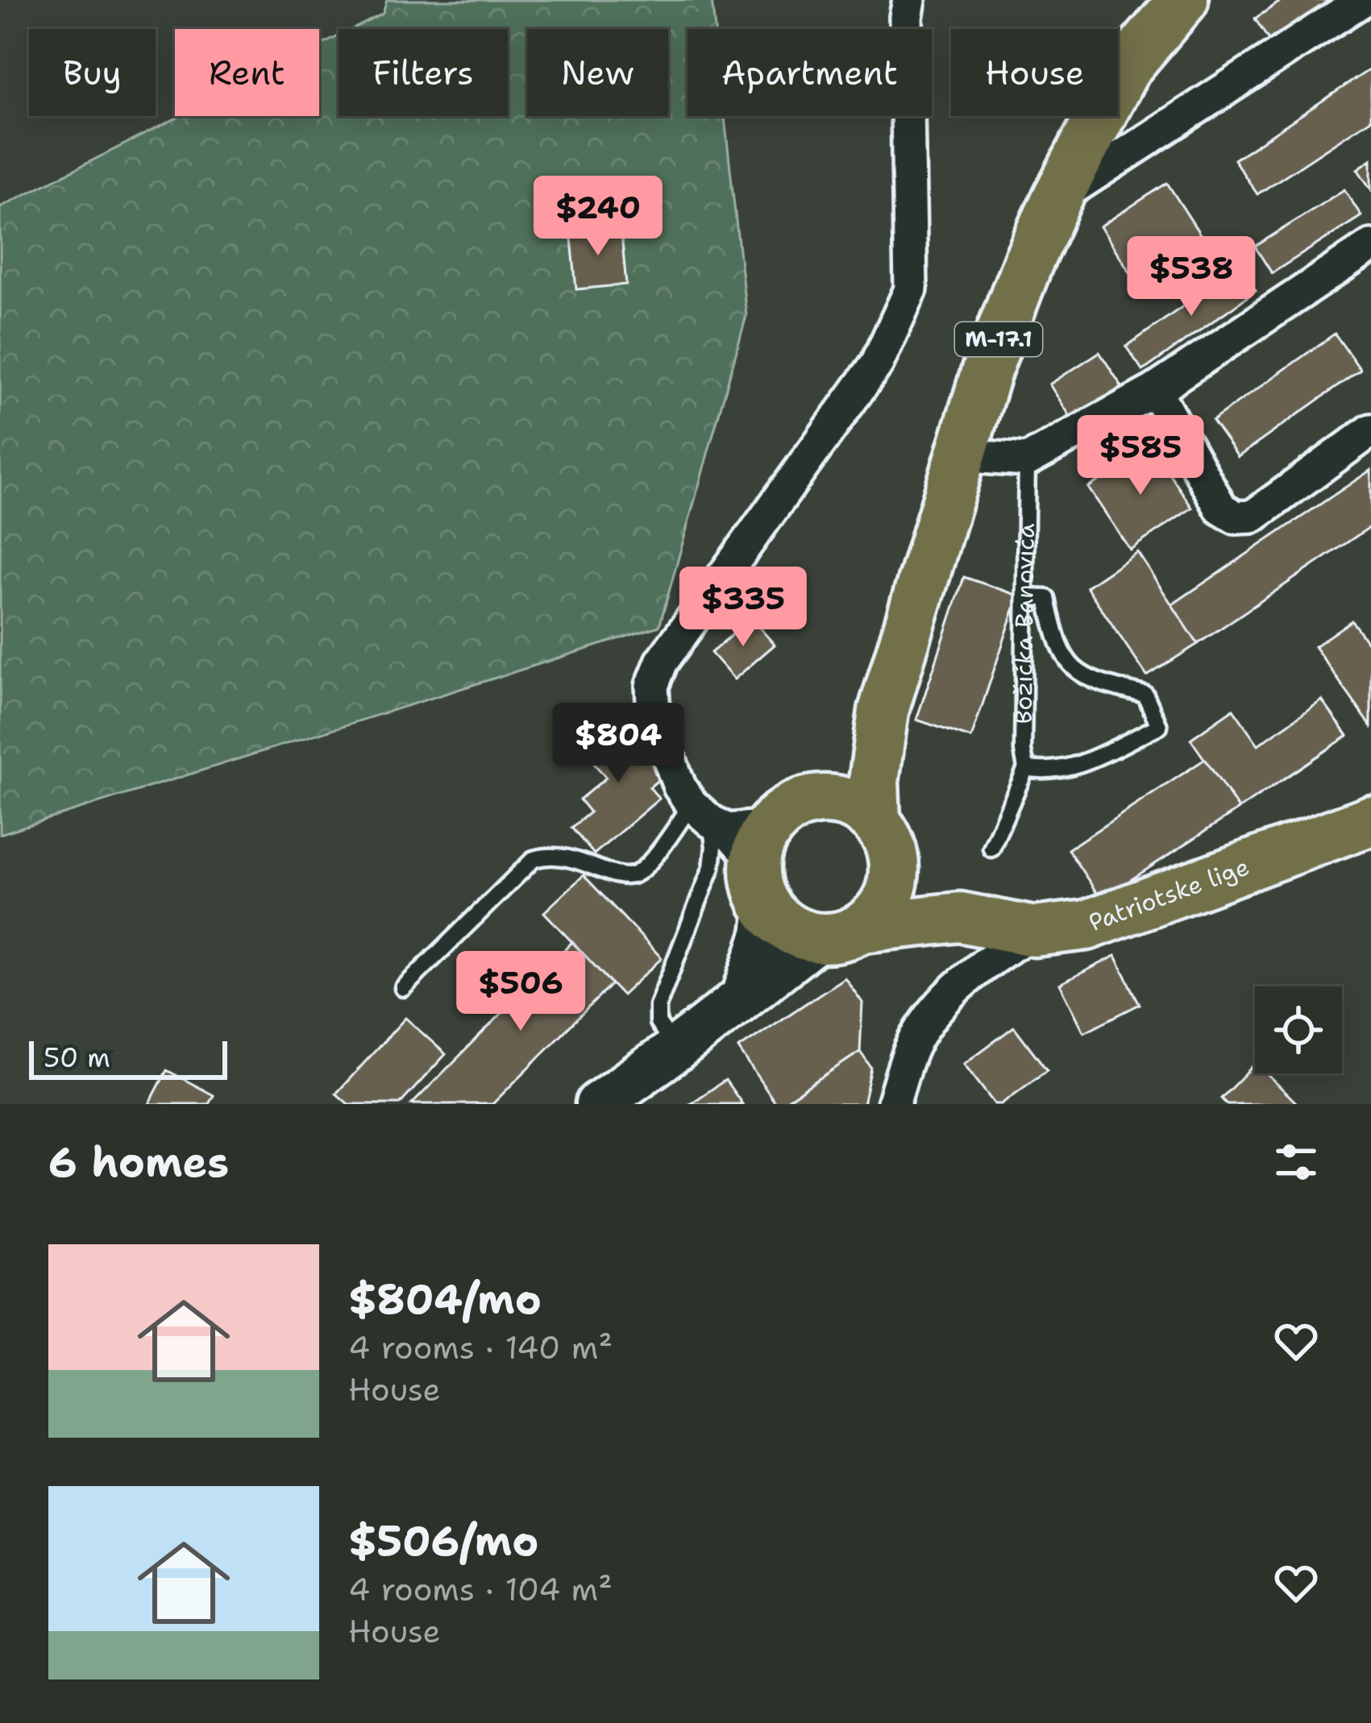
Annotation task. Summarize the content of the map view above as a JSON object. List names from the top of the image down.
{
  "streets": {
    "main road": ["M-17.1", "Patriotske lige"],
    "lane": ["Božićka Banovića"]
  },
  "scale_bar": "50 m",
  "page": {
    "chip": [
      "Buy",
      "Rent",
      "Filters",
      "New",
      "Apartment",
      "House"
    ],
    "price": [
      "$240",
      "$538",
      "$585",
      "$335",
      "$804",
      "$506"
    ],
    "scale": "50 m",
    "heading": "6 homes",
    "list": [
      {
        "name": "$804/mo",
        "note": "4 rooms · 140 m² · House"
      },
      {
        "name": "$506/mo",
        "note": "4 rooms · 104 m² · House"
      }
    ]
  }
}
